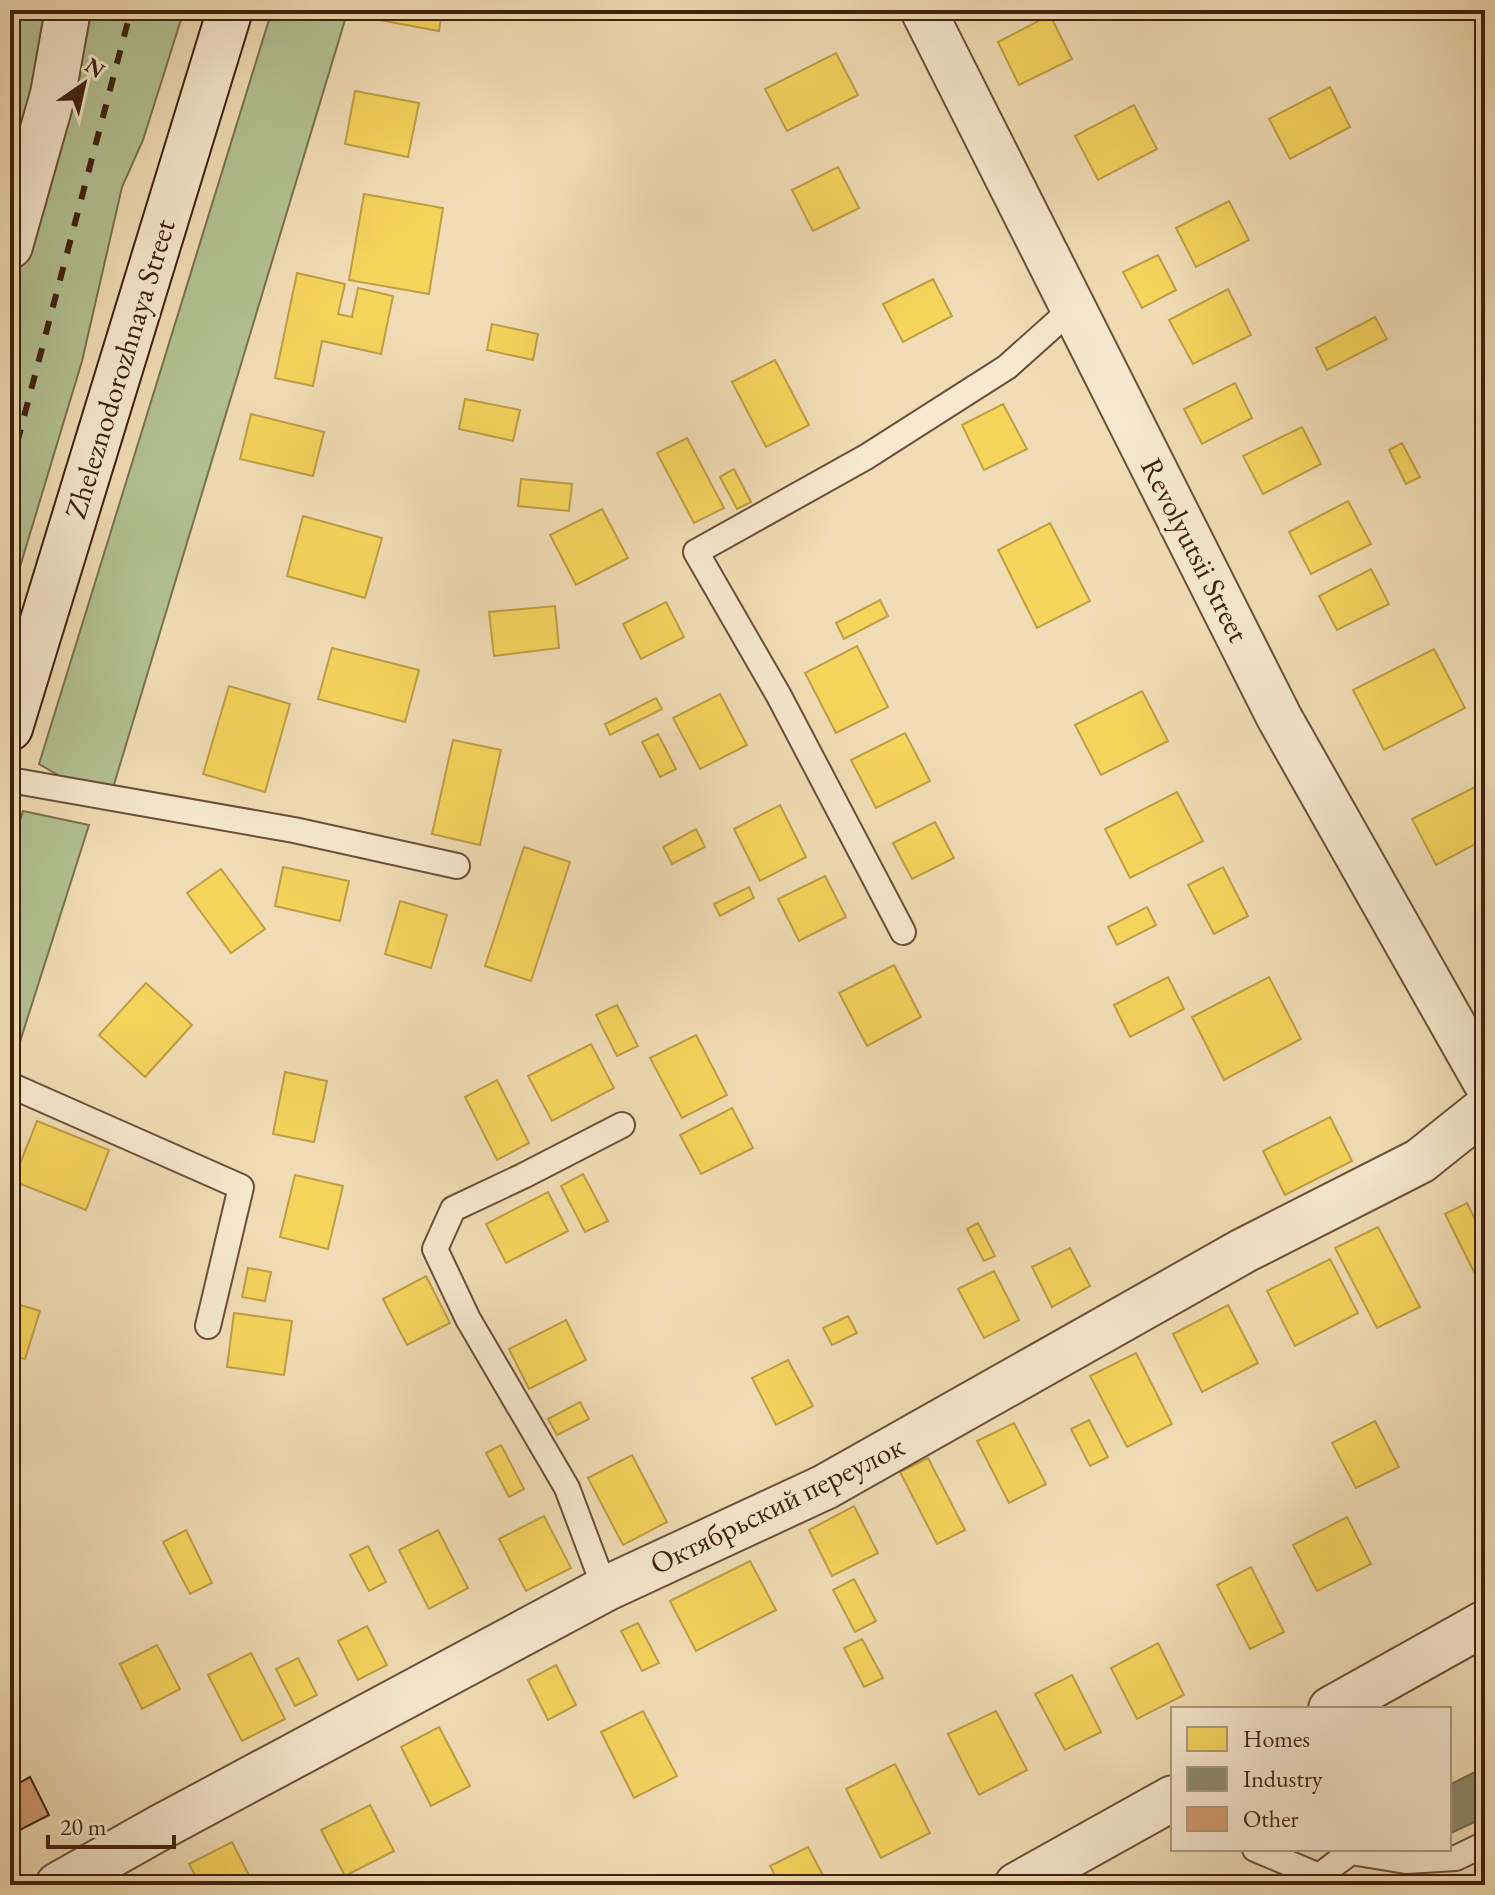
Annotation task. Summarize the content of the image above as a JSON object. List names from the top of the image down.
{
  "streets": {
    "street": ["Zheleznodorozhnaya Street", "Revolyutsii Street", "Октябрьский переулок"]
  },
  "legend": ["Homes", "Industry", "Other"],
  "scale_bar": "20 m",
  "north": "top right"
}
